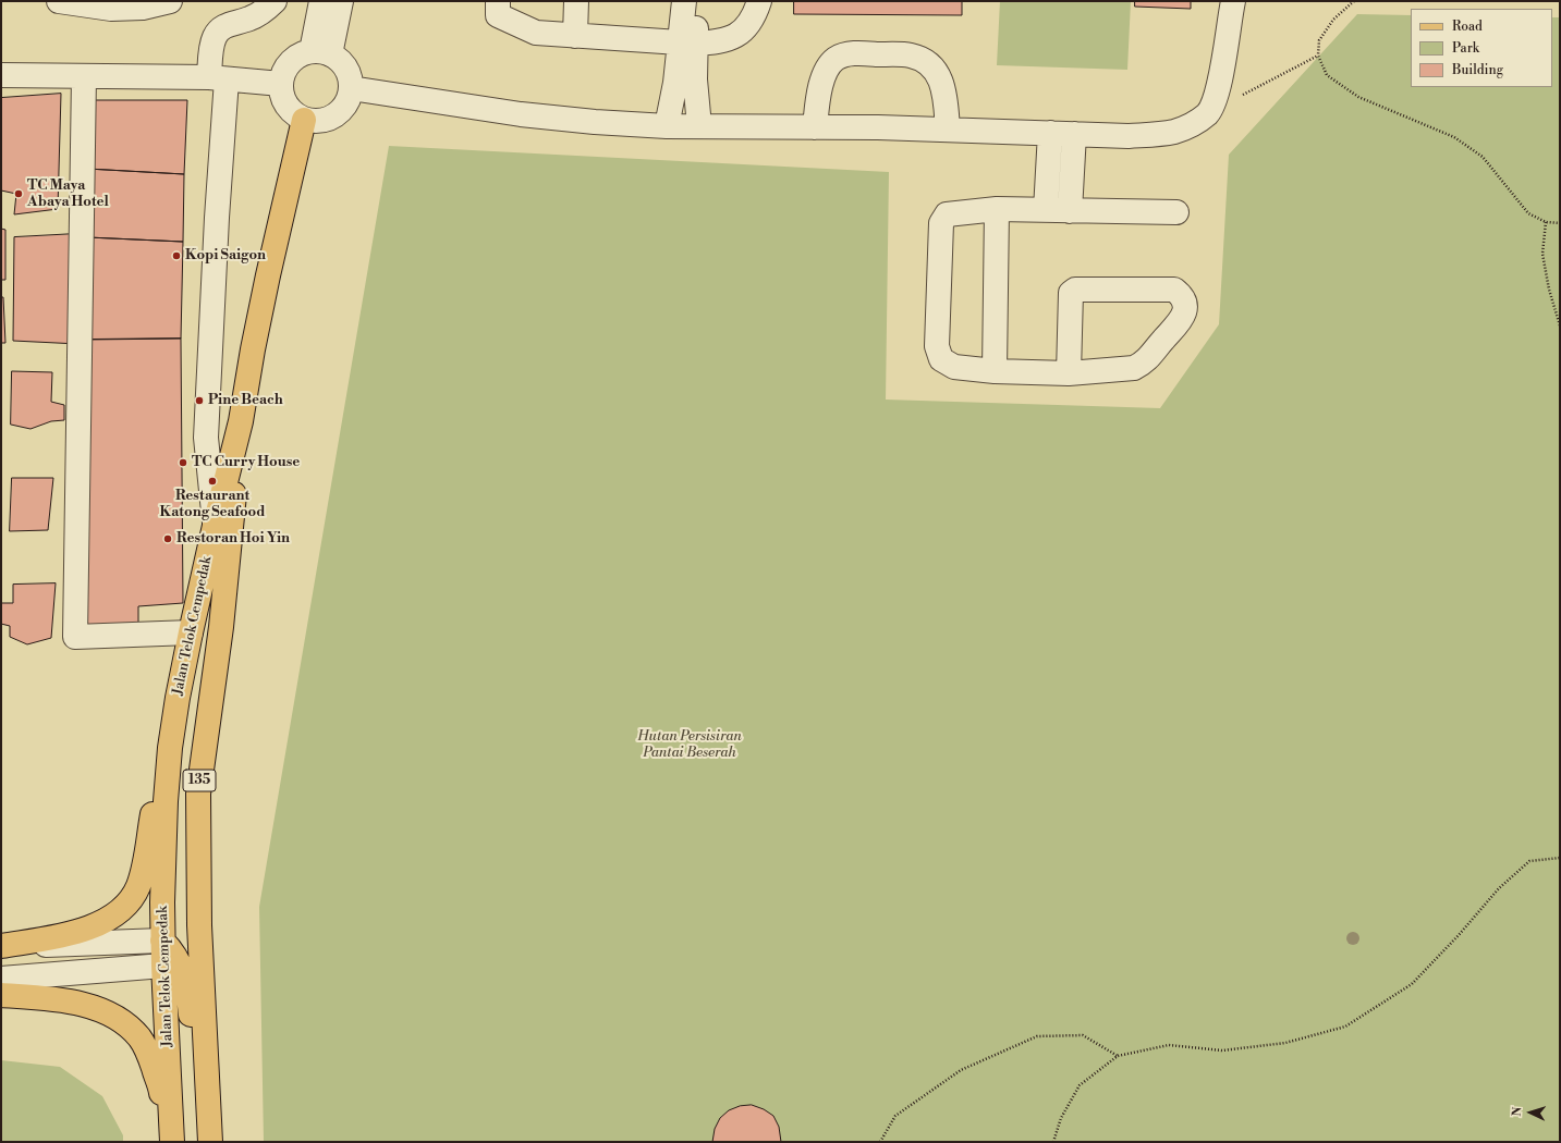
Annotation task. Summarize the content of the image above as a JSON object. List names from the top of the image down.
{
  "streets": {
    "main road": ["Jalan Telok Cempedak", "135"]
  },
  "crossings": [
    ["Jalan Telok Cempedak", "135"]
  ],
  "parks": ["Hutan Persisiran Pantai Beserah"],
  "places": [
    "TC Maya Abaya Hotel",
    "Kopi Saigon",
    "Pine Beach",
    "TC Curry House",
    "Restaurant Katong Seafood",
    "Restoran Hoi Yin"
  ],
  "legend": ["Road", "Park", "Building"],
  "north": "left"
}
